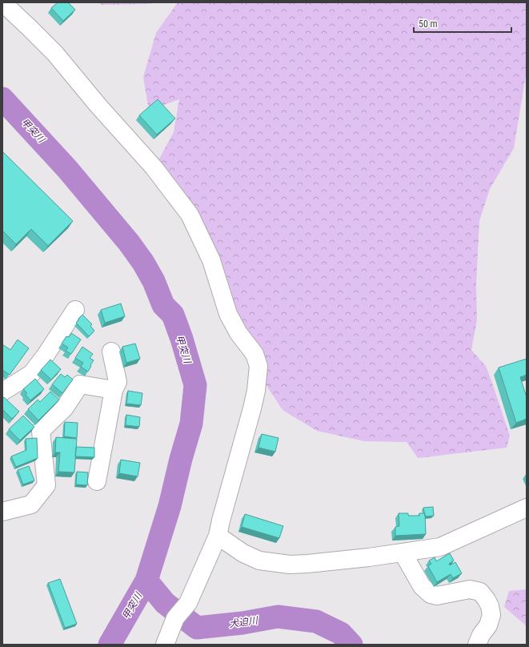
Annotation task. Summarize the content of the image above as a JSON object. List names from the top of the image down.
{
  "water": ["甲突川", "犬迫川"],
  "scale_bar": "50 m"
}
